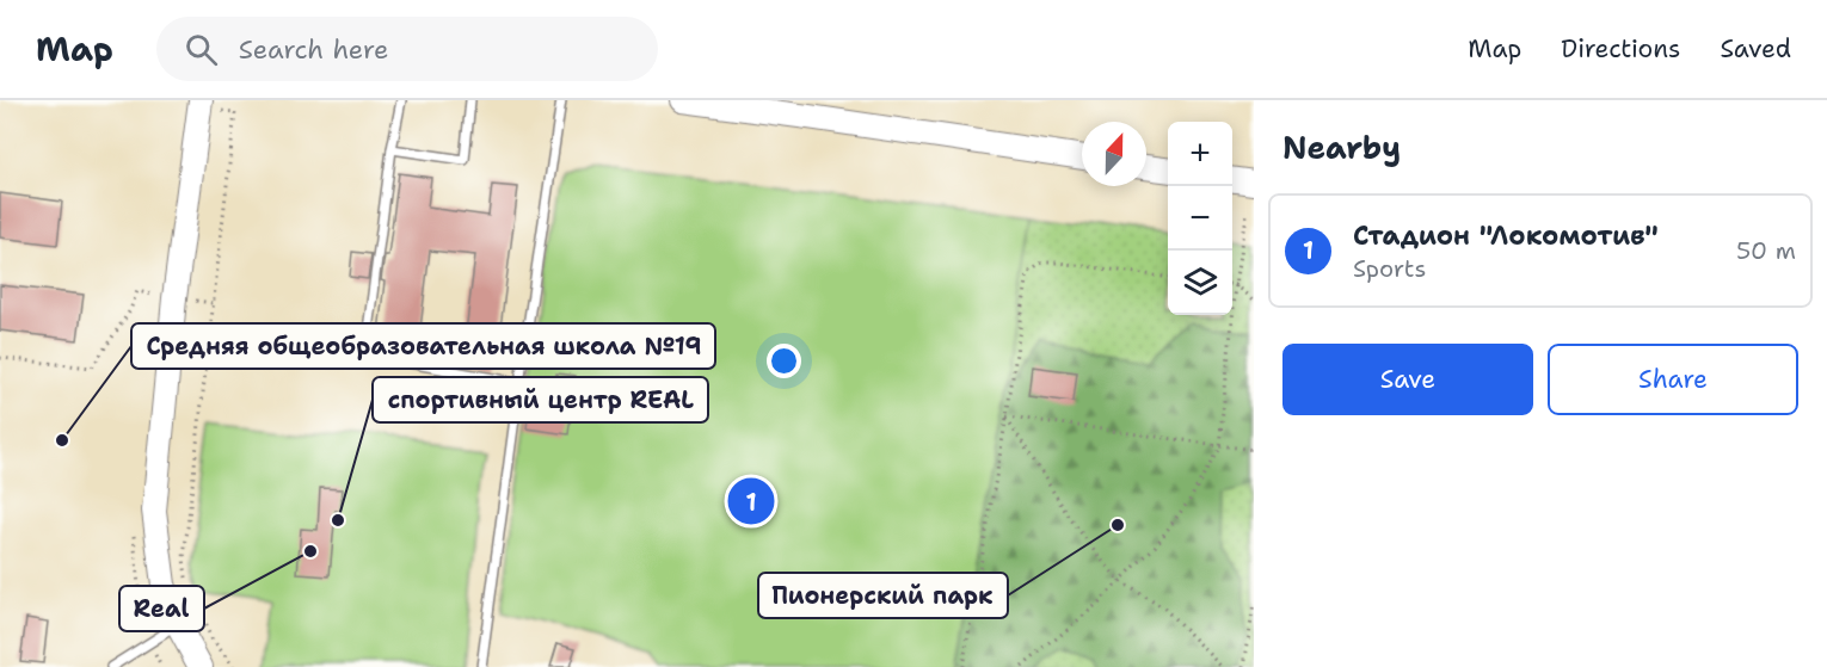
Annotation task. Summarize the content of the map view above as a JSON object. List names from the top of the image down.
{
  "places": [
    "Средняя общеобразовательная школа №19",
    "спортивный центр REAL",
    "Пионерский парк",
    "Real"
  ],
  "north": "top",
  "page": {
    "header": "Map",
    "search": "Search here",
    "nav": ["Map", "Directions", "Saved"],
    "heading": "Nearby",
    "map_buttons": ["+", "−"],
    "list": [
      {
        "mark": "1",
        "name": "Стадион \"Локомотив\"",
        "note": "Sports",
        "value": "50 m"
      }
    ],
    "buttons": ["Save", "Share"],
    "pins": "1"
  }
}
